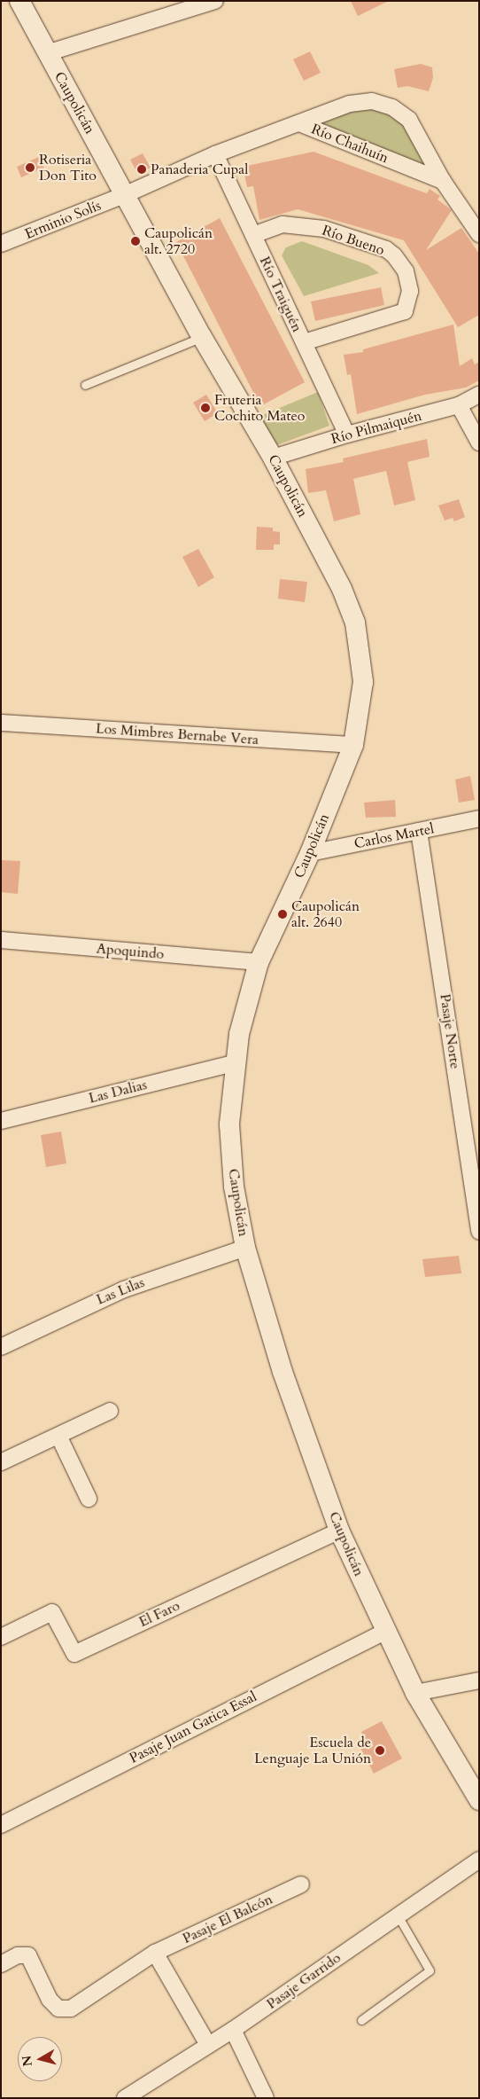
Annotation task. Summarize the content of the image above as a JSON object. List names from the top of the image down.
{
  "streets": {
    "street": [
      "Caupolicán",
      "Río Chaihuín",
      "Erminio Solís",
      "Río Bueno",
      "Río Traiguén",
      "Río Pilmaiquén",
      "Los Mimbres Bernabe Vera",
      "Carlos Martel",
      "Apoquindo",
      "Pasaje Norte",
      "Las Dalias",
      "Las Lilas",
      "El Faro",
      "Pasaje Juan Gatica Essal",
      "Pasaje El Balcón",
      "Pasaje Garrido"
    ]
  },
  "crossings": [
    ["Caupolicán", "Río Chaihuín"],
    ["Caupolicán", "Erminio Solís"],
    ["Caupolicán", "Río Pilmaiquén"],
    ["Caupolicán", "Los Mimbres Bernabe Vera"],
    ["Caupolicán", "Carlos Martel"],
    ["Caupolicán", "Apoquindo"],
    ["Caupolicán", "Las Dalias"],
    ["Caupolicán", "Las Lilas"],
    ["Caupolicán", "El Faro"],
    ["Caupolicán", "Pasaje Juan Gatica Essal"],
    ["Río Chaihuín", "Erminio Solís"],
    ["Río Chaihuín", "Río Traiguén"],
    ["Río Bueno", "Río Traiguén"],
    ["Río Traiguén", "Río Pilmaiquén"],
    ["Carlos Martel", "Pasaje Norte"]
  ],
  "places": [
    "Rotiseria Don Tito",
    "Panaderia Cupal",
    "Caupolicán alt. 2720",
    "Fruteria Cochito Mateo",
    "Caupolicán alt. 2640",
    "Escuela de Lenguaje La Unión"
  ],
  "north": "left"
}
